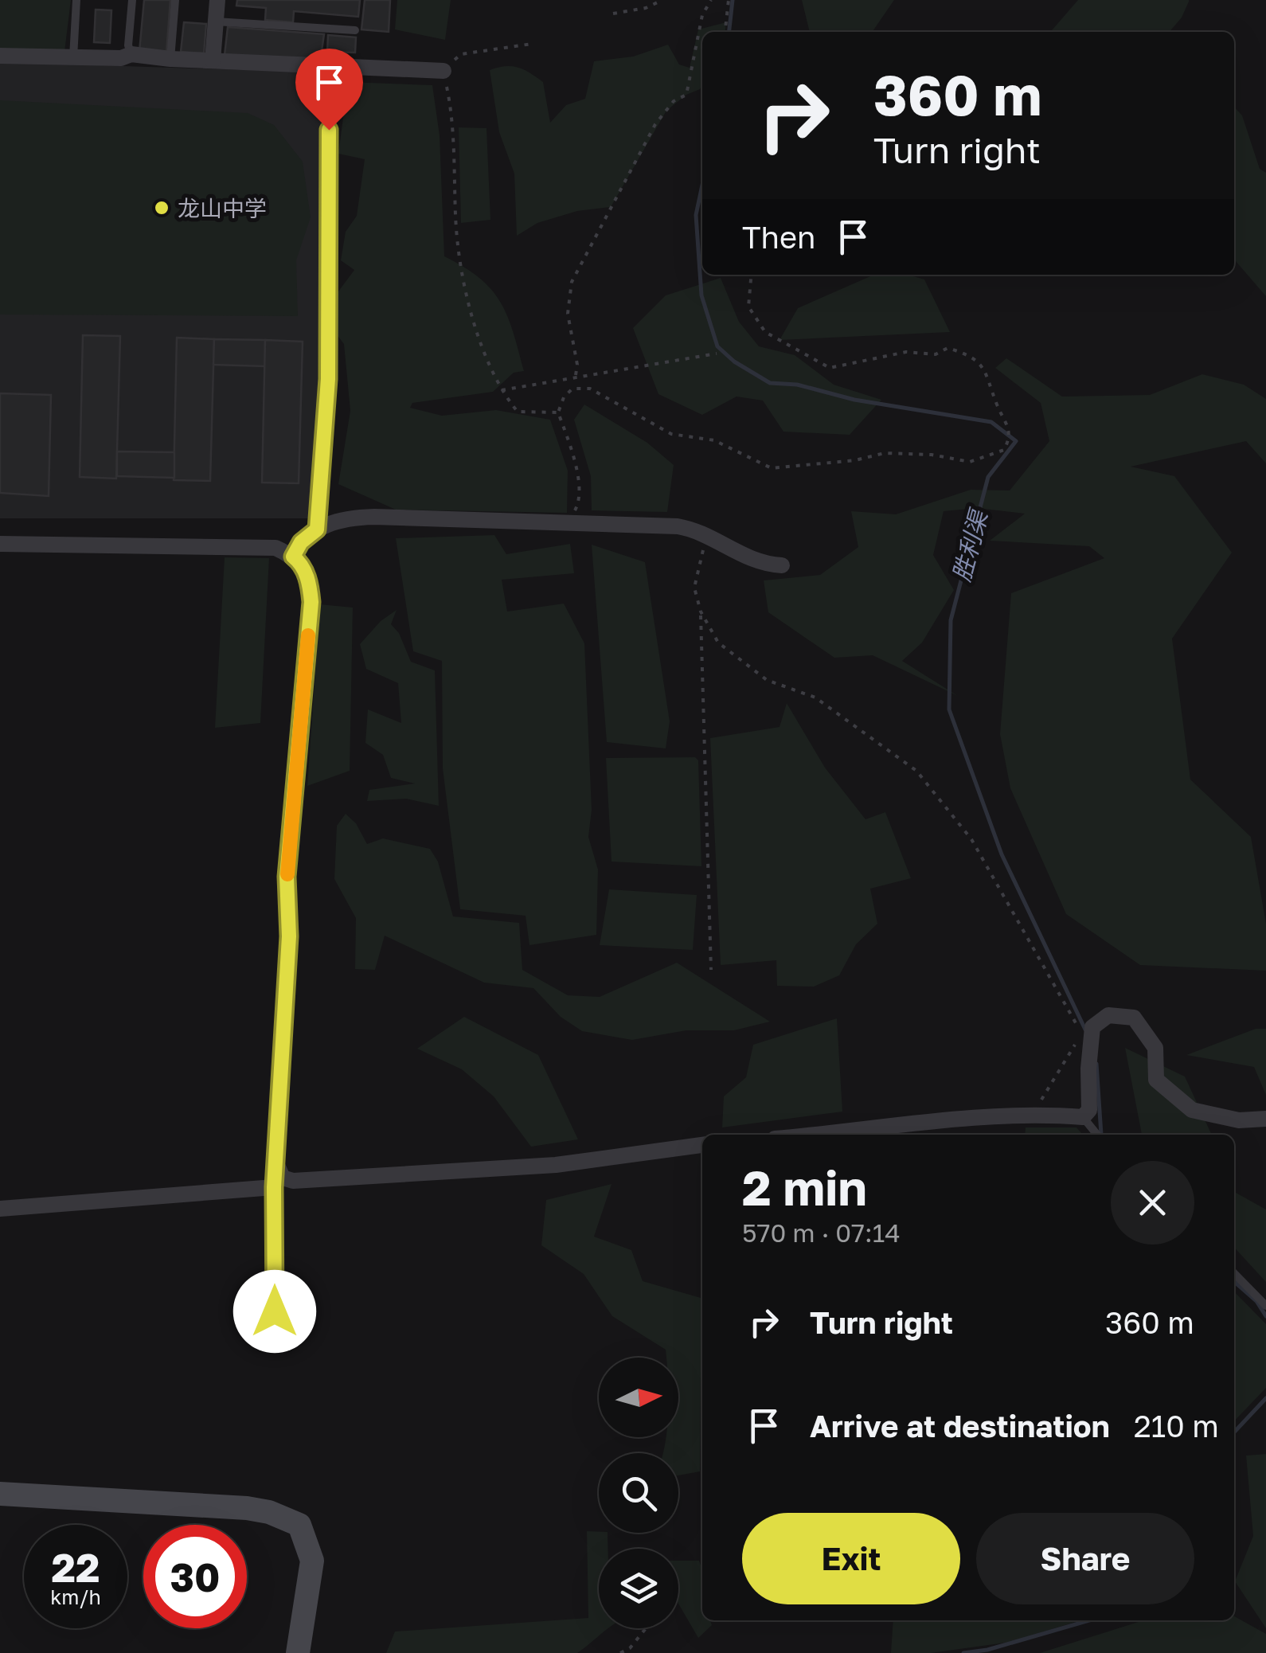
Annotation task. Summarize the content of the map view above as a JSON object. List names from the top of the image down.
{
  "water": ["胜利渠"],
  "places": ["龙山中学"],
  "north": "right",
  "page": {
    "turn": ["360 m", "Turn right"],
    "then": "Then",
    "heading": ["2 min", "570 m · 07:14"],
    "list": [
      {
        "name": "Turn right",
        "value": "360 m"
      },
      {
        "name": "Arrive at destination",
        "value": "210 m"
      }
    ],
    "buttons": ["Exit", "Share"],
    "speed": "22 km/h",
    "limit": "30"
  }
}
